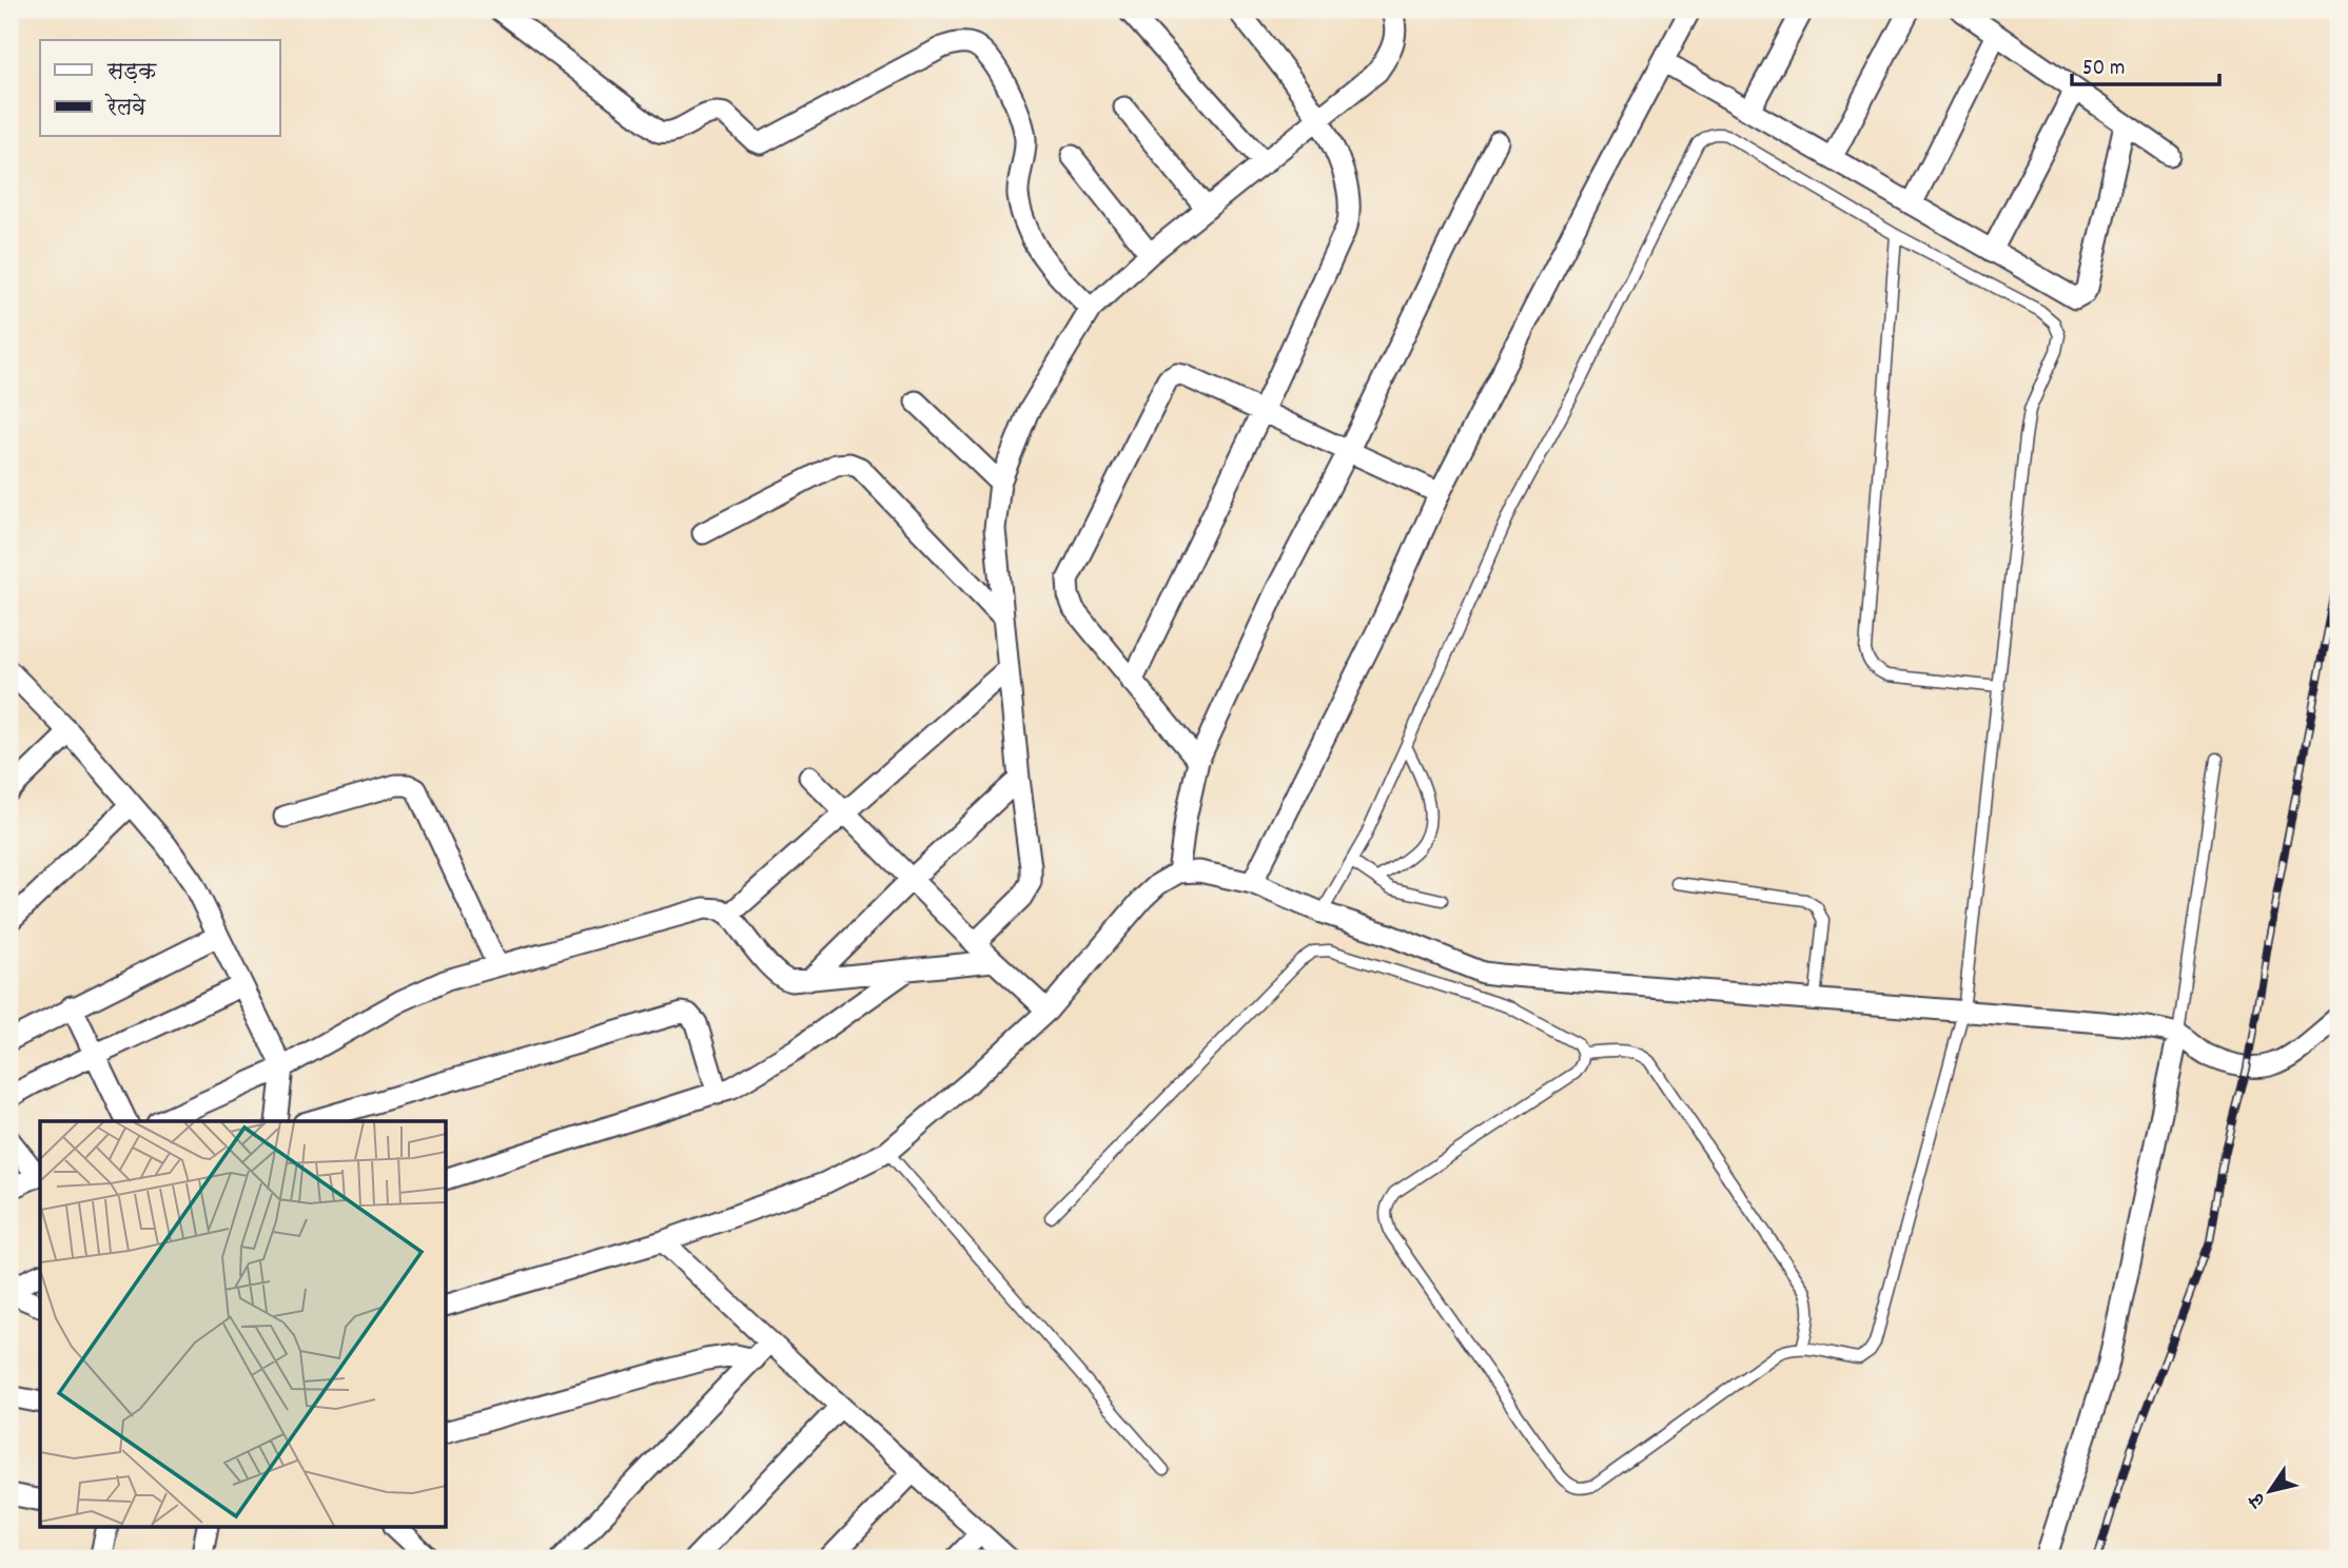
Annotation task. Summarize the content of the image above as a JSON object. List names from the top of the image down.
{
  "legend": ["सड़क", "रेलवे"],
  "scale_bar": "50 m",
  "north": "bottom left"
}
